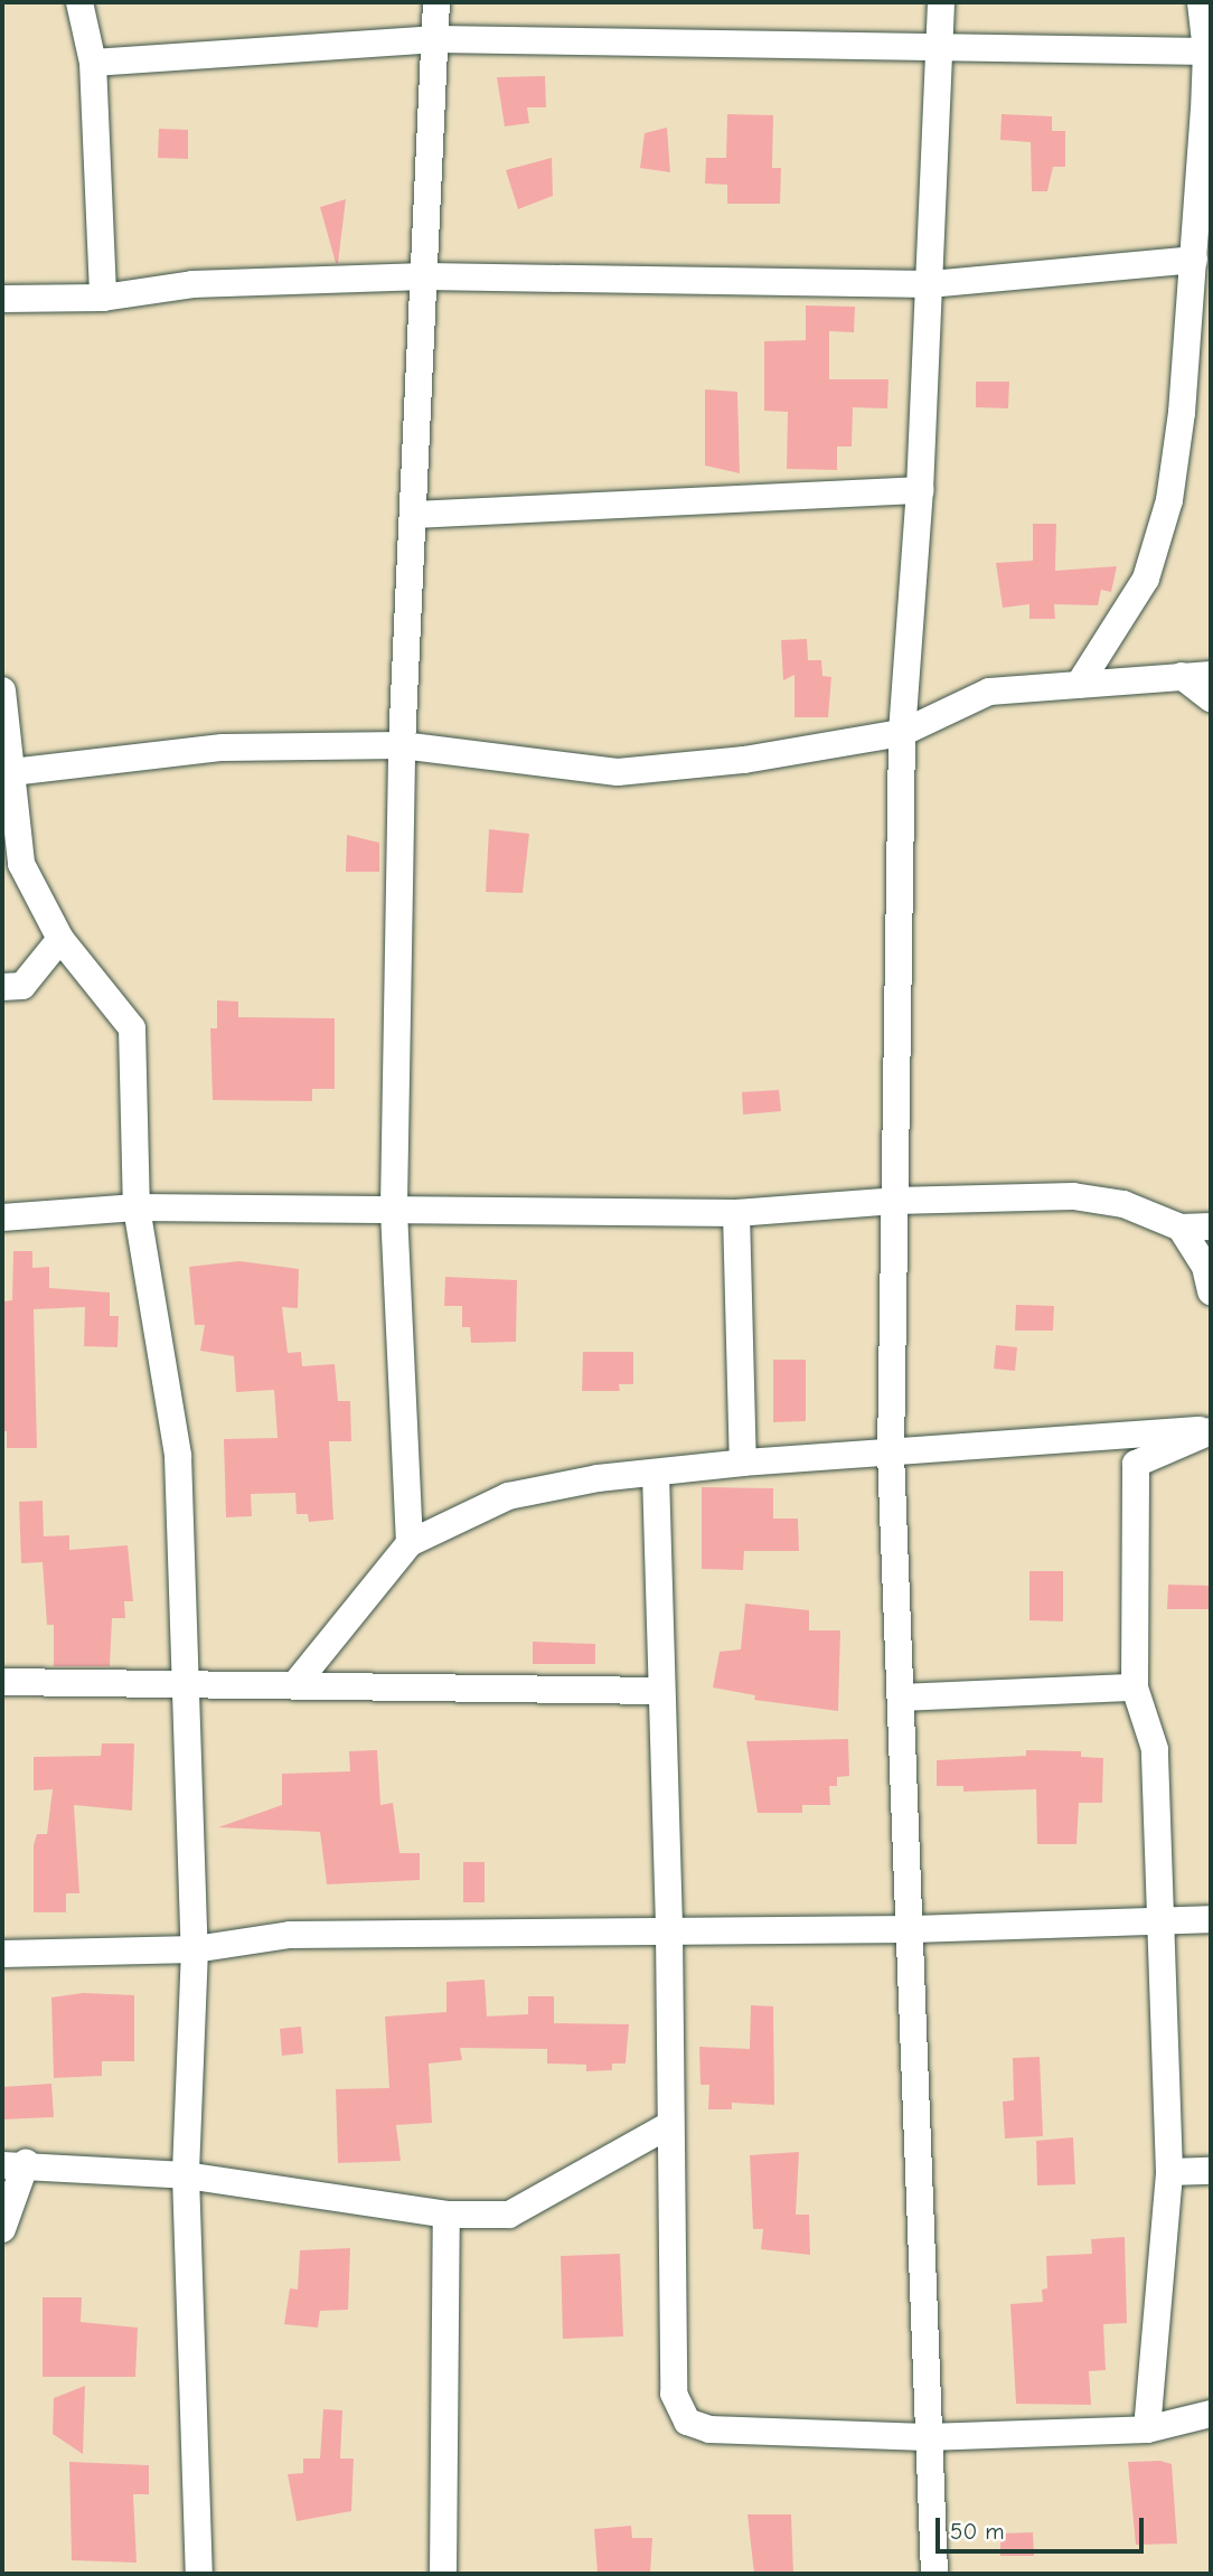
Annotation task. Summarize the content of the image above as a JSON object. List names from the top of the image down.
{
  "scale_bar": "50 m"
}
